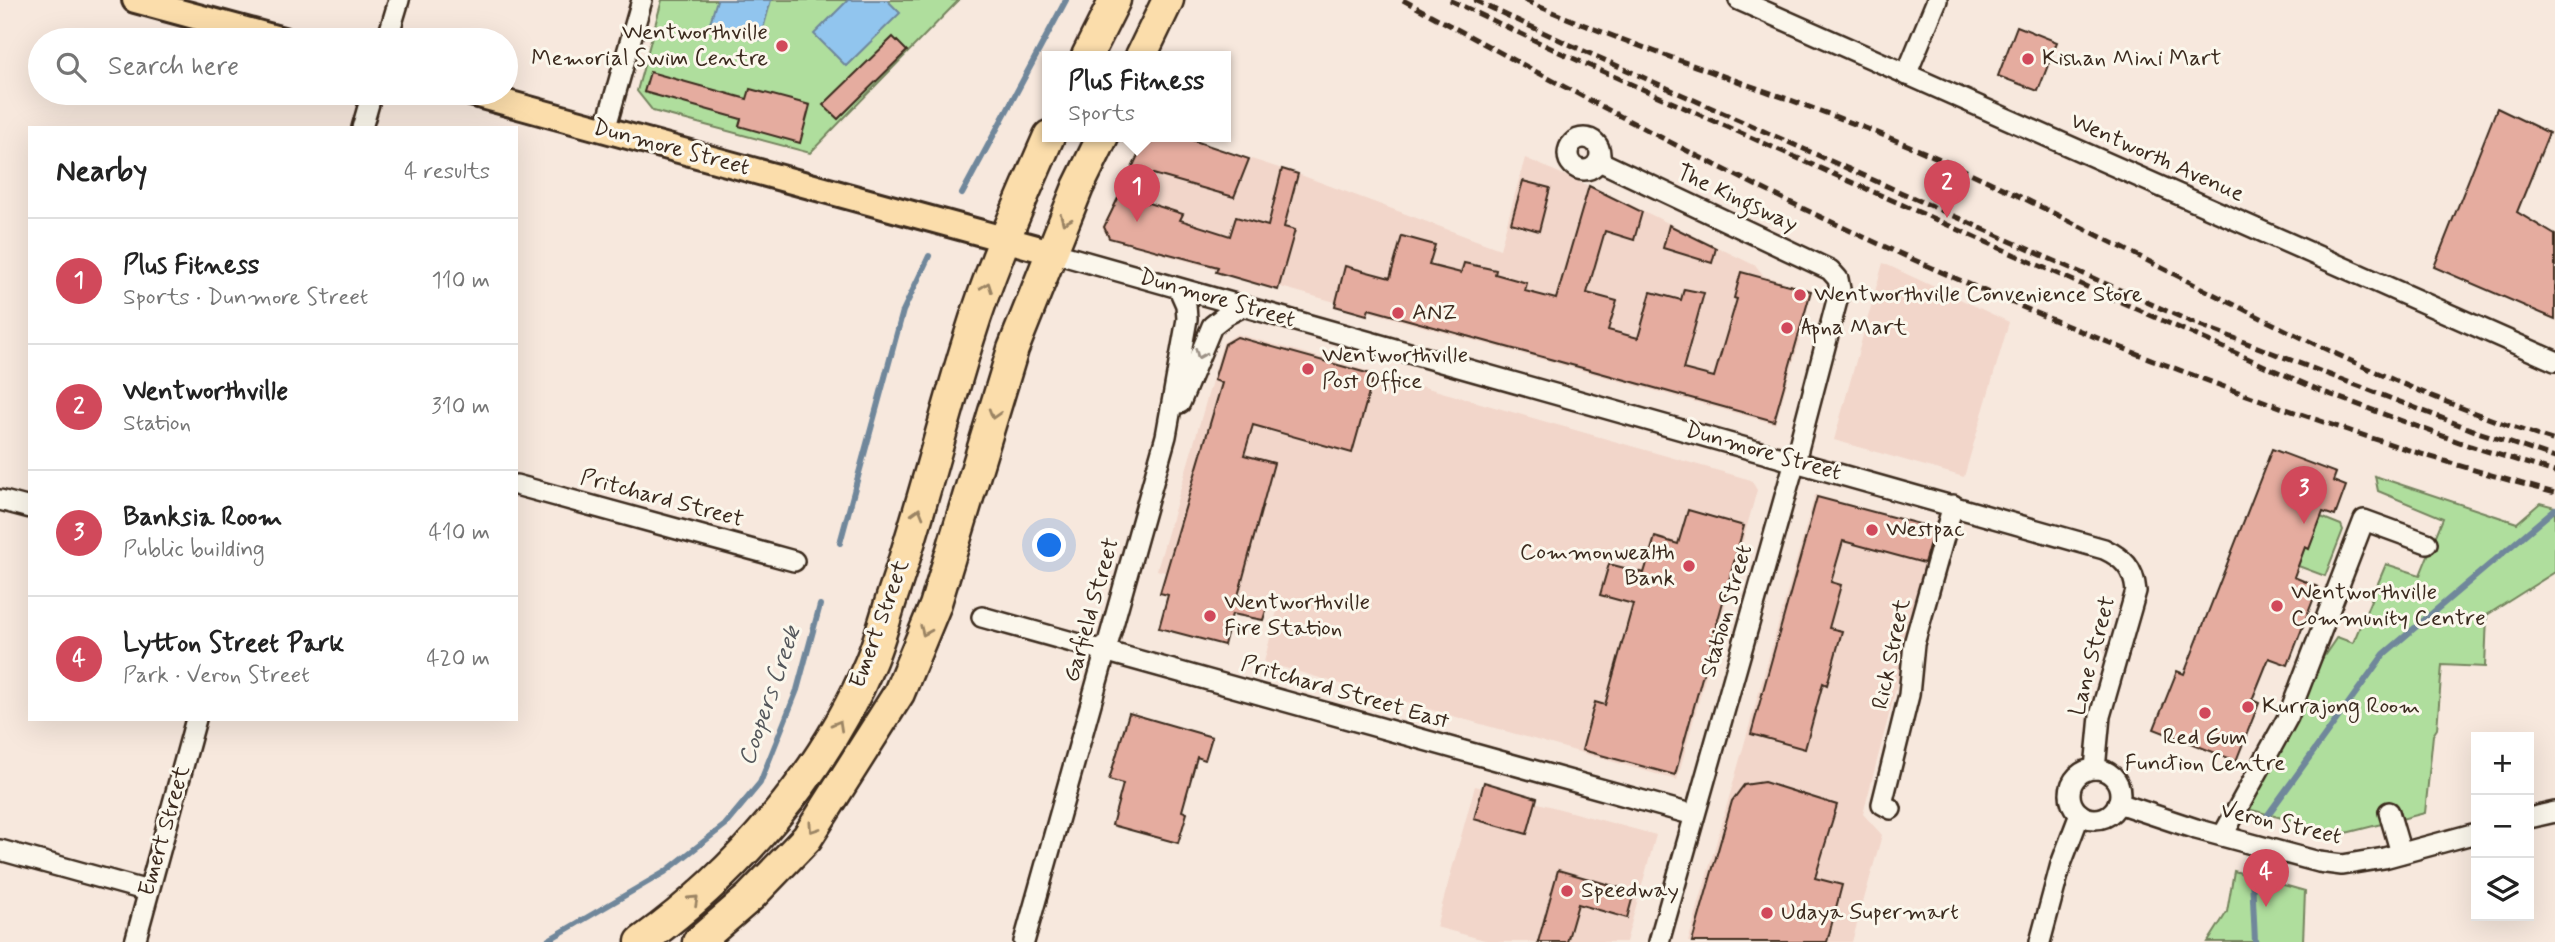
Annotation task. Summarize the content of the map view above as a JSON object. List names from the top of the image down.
{
  "streets": {
    "highway": ["Emert Street"],
    "main road": ["Dunmore Street"],
    "street": [
      "Wentworth Avenue",
      "The Kingsway",
      "Pritchard Street",
      "Garfield Street",
      "Station Street",
      "Rick Street",
      "Lane Street",
      "Pritchard Street East",
      "Veron Street"
    ]
  },
  "crossings": [
    ["Dunmore Street", "Garfield Street"],
    ["Dunmore Street", "Station Street"],
    ["Dunmore Street", "Emert Street"],
    ["Dunmore Street", "Rick Street"],
    ["Dunmore Street", "Lane Street"],
    ["The Kingsway", "Station Street"],
    ["Garfield Street", "Pritchard Street East"],
    ["Station Street", "Pritchard Street East"],
    ["Lane Street", "Veron Street"]
  ],
  "water": ["Coopers Creek"],
  "places": [
    "Wentworthville Memorial Swim Centre",
    "Kishan Mini Mart",
    "Wentworthville Convenience Store",
    "ANZ",
    "Apna Mart",
    "Wentworthville Post Office",
    "Westpac",
    "Commonwealth Bank",
    "Wentworthville Community Centre",
    "Wentworthville Fire Station",
    "Kurrajong Room",
    "Red Gum Function Centre",
    "Speedway",
    "Udaya Supermart"
  ],
  "page": {
    "search": "Search here",
    "popup": ["Plus Fitness", "Sports"],
    "heading": ["Nearby", "4 results"],
    "pins": [
      "2",
      "1",
      "3",
      "4"
    ],
    "list": [
      {
        "mark": "1",
        "name": "Plus Fitness",
        "note": "Sports · Dunmore Street",
        "value": "110 m"
      },
      {
        "mark": "2",
        "name": "Wentworthville",
        "note": "Station",
        "value": "310 m"
      },
      {
        "mark": "3",
        "name": "Banksia Room",
        "note": "Public building",
        "value": "410 m"
      },
      {
        "mark": "4",
        "name": "Lytton Street Park",
        "note": "Park · Veron Street",
        "value": "420 m"
      }
    ],
    "map_buttons": ["+", "−"]
  }
}
